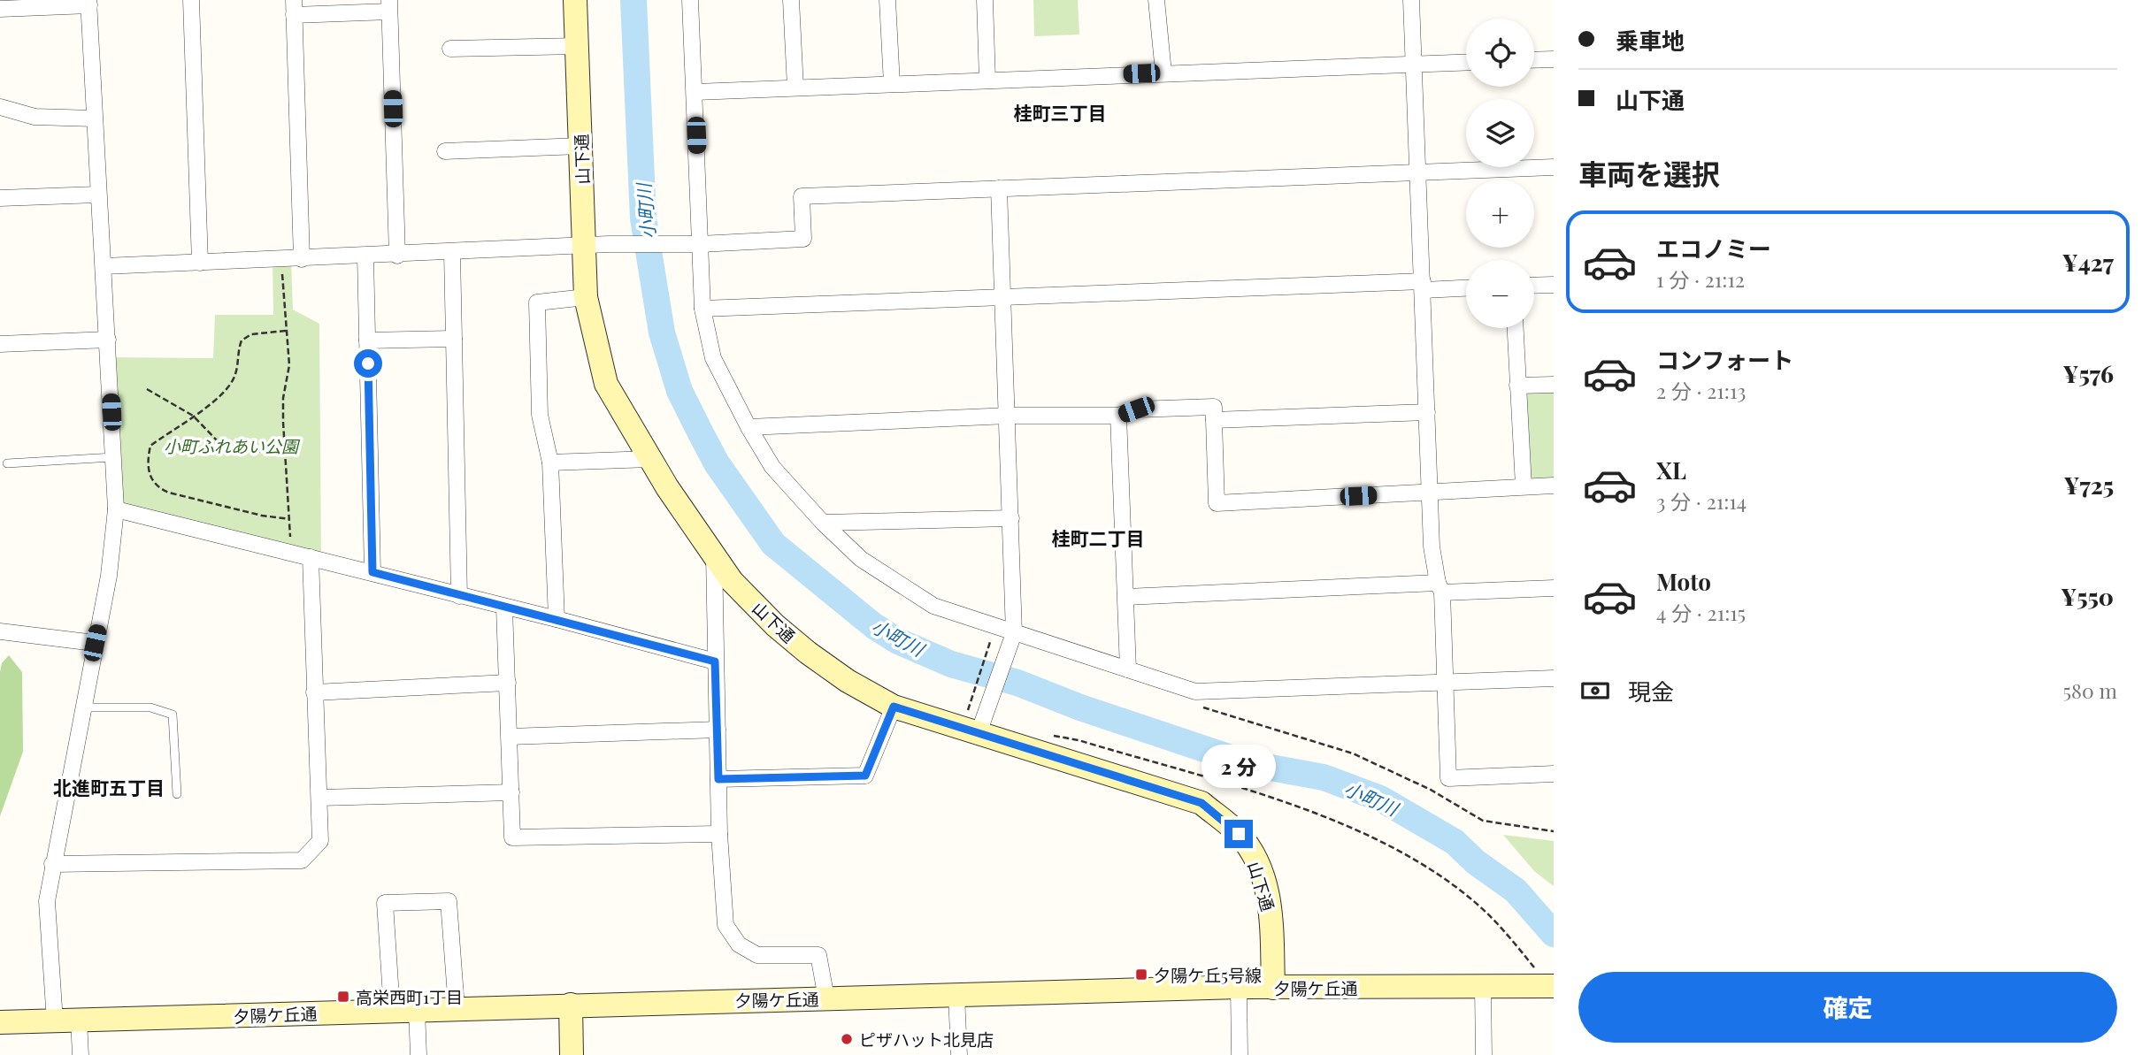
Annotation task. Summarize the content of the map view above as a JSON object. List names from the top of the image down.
{
  "streets": {
    "street": ["山下通", "夕陽ケ丘通"]
  },
  "crossings": [
    ["山下通", "夕陽ケ丘通"]
  ],
  "districts": ["桂町三丁目", "桂町二丁目", "北進町五丁目"],
  "water": ["小町川"],
  "parks": ["小町ふれあい公園"],
  "places": {
    "transit": ["夕陽ケ丘5号線", "高栄西町1丁目"],
    "other": ["ピザハット北見店"]
  },
  "page": {
    "banner": ["乗車地", "山下通"],
    "map_buttons": ["+", "−"],
    "heading": "車両を選択",
    "list": [
      {
        "name": "エコノミー",
        "note": "1 分 · 21:12",
        "value": "¥427"
      },
      {
        "name": "コンフォート",
        "note": "2 分 · 21:13",
        "value": "¥576"
      },
      {
        "name": "XL",
        "note": "3 分 · 21:14",
        "value": "¥725"
      },
      {
        "name": "Moto",
        "note": "4 分 · 21:15",
        "value": "¥550"
      }
    ],
    "pay": ["現金", "580 m"],
    "bubble": "2 分",
    "buttons": "確定"
  }
}
